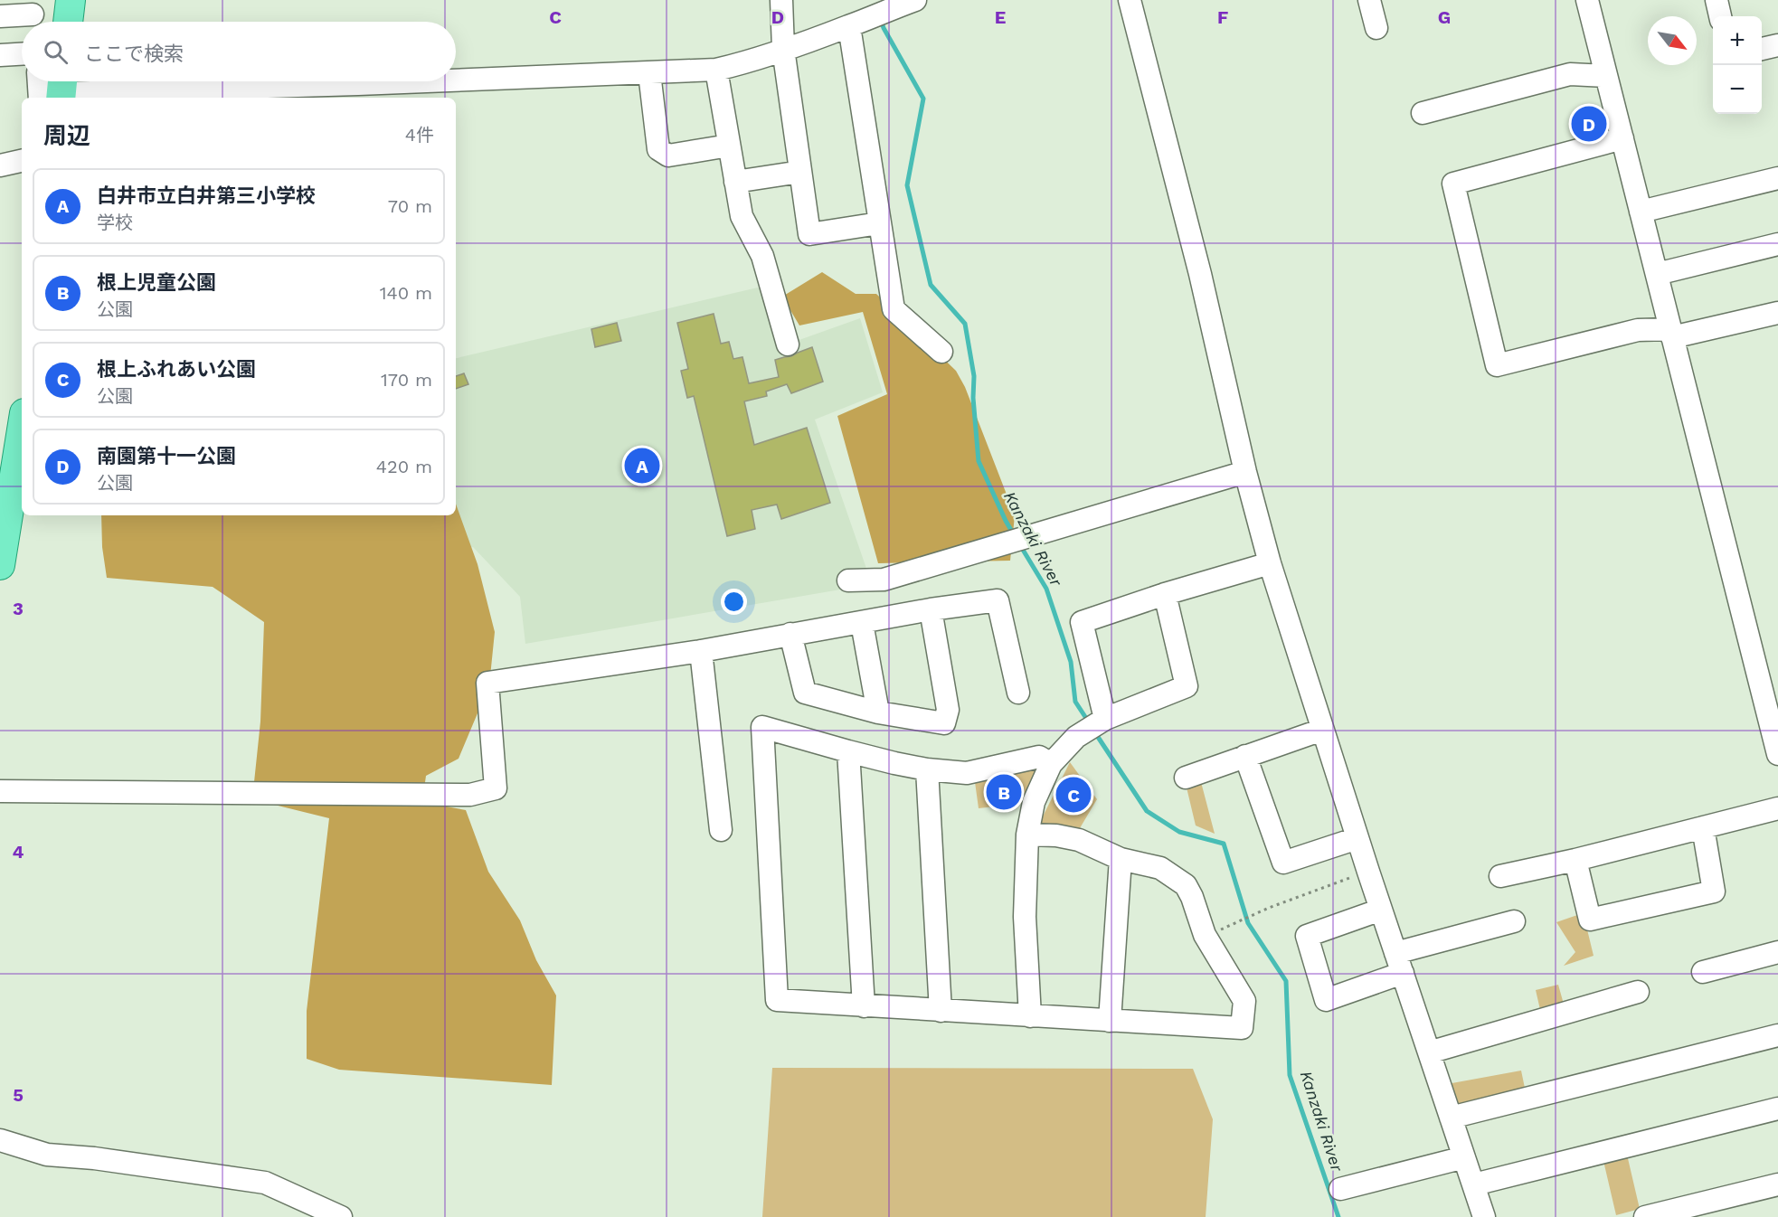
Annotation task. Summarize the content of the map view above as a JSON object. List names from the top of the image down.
{
  "water": ["Kanzaki River"],
  "north": "bottom right",
  "page": {
    "map_buttons": ["+", "−"],
    "search": "ここで検索",
    "heading": ["周辺", "4件"],
    "pins": [
      "D",
      "A",
      "B",
      "C"
    ],
    "list": [
      {
        "mark": "A",
        "name": "白井市立白井第三小学校",
        "note": "学校",
        "value": "70 m"
      },
      {
        "mark": "B",
        "name": "根上児童公園",
        "note": "公園",
        "value": "140 m"
      },
      {
        "mark": "C",
        "name": "根上ふれあい公園",
        "note": "公園",
        "value": "170 m"
      },
      {
        "mark": "D",
        "name": "南園第十一公園",
        "note": "公園",
        "value": "420 m"
      }
    ]
  },
  "grid": {
    "columns": [
      "C",
      "D",
      "E",
      "F",
      "G"
    ],
    "rows": ["3", "4", "5"]
  }
}
